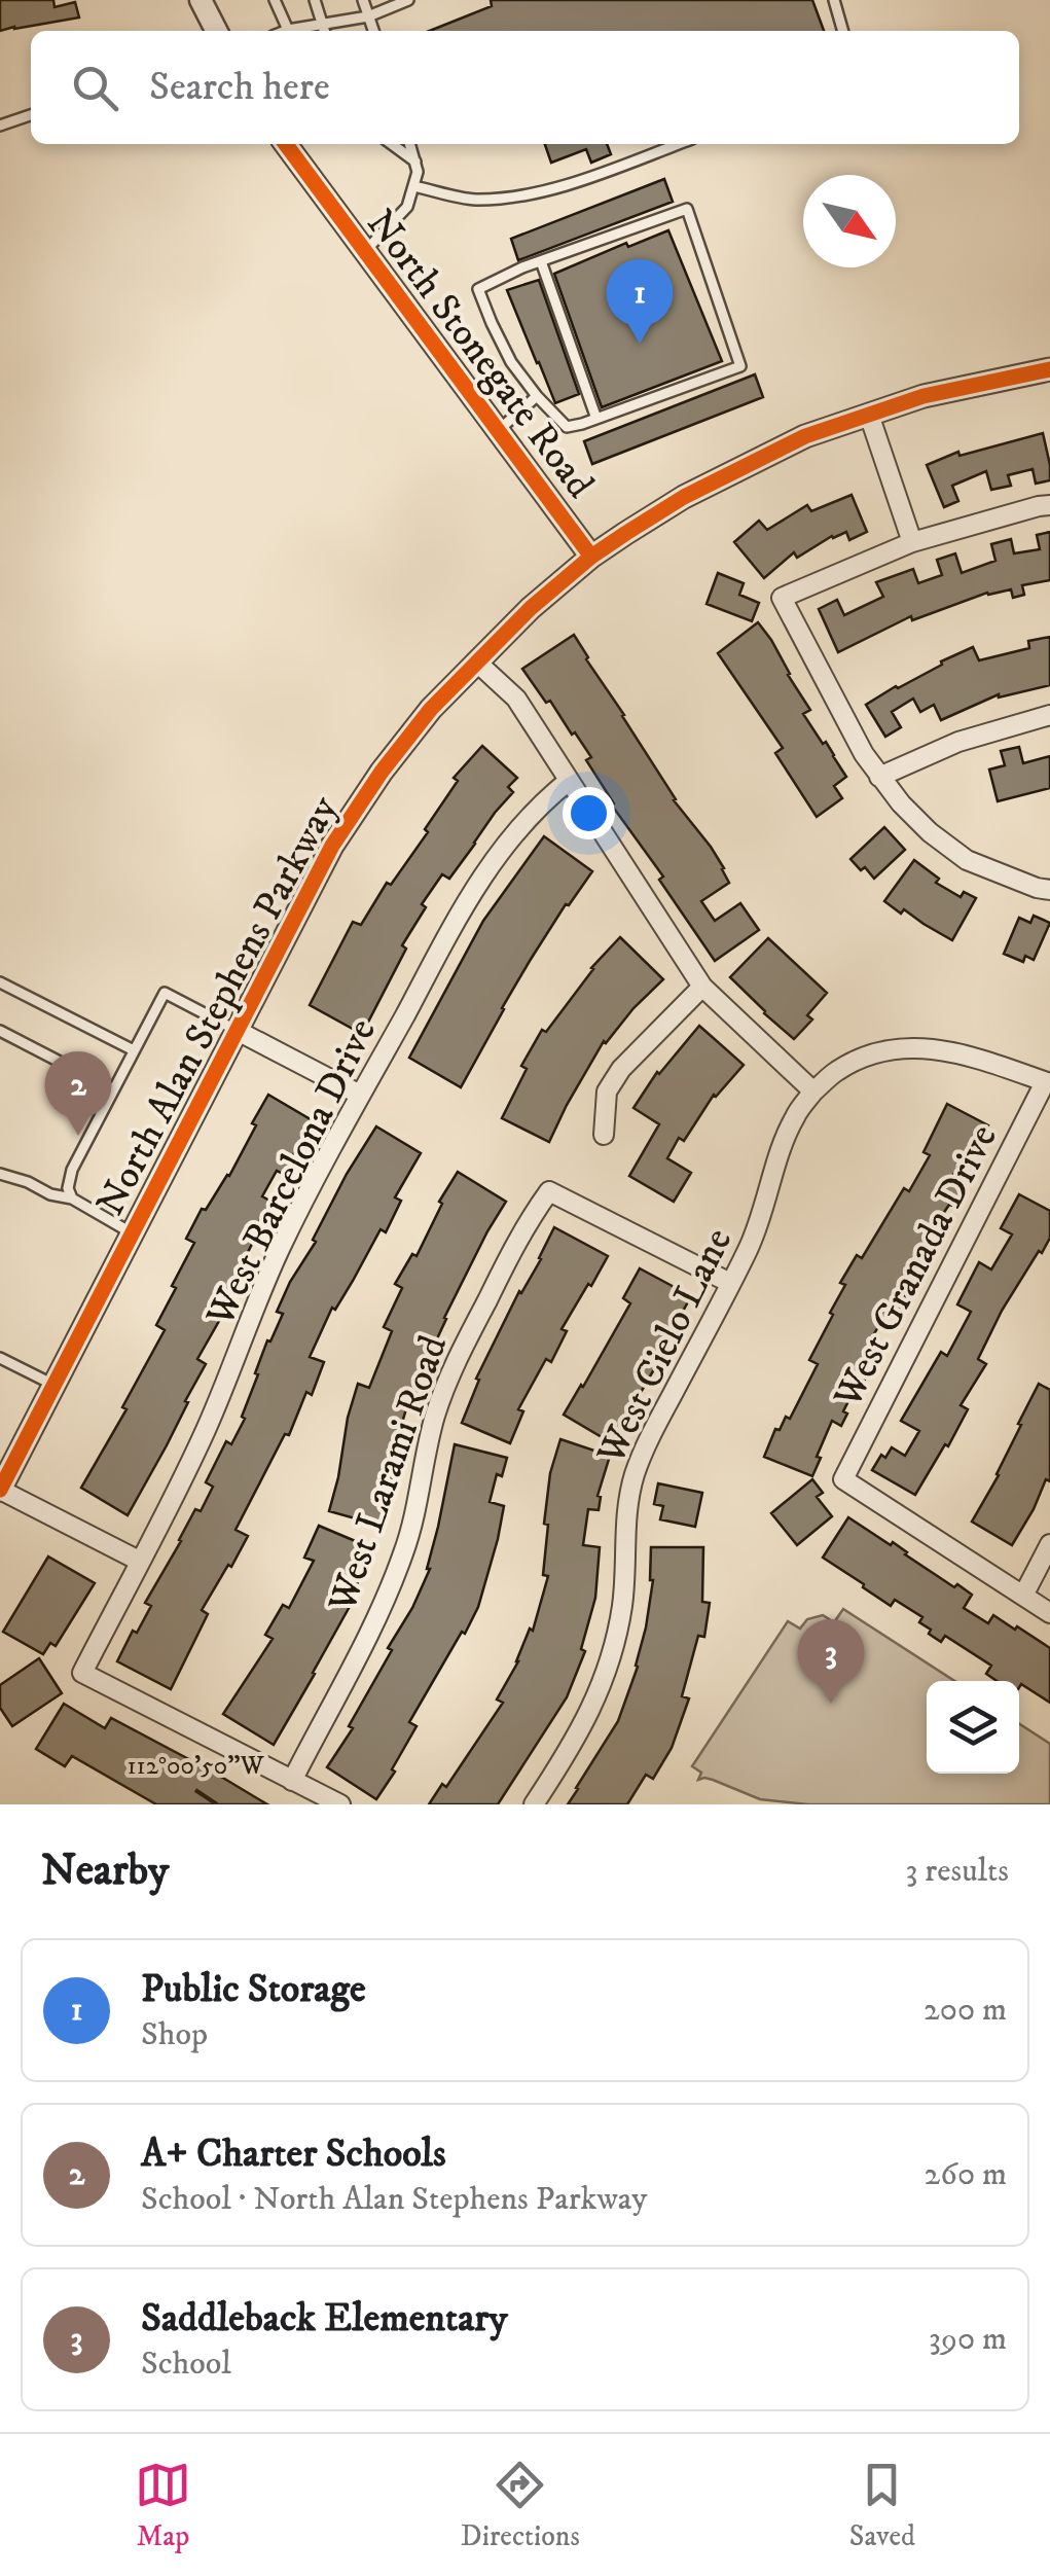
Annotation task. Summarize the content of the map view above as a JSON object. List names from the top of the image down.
{
  "streets": {
    "street": [
      "North Stonegate Road",
      "North Alan Stephens Parkway",
      "West Barcelona Drive",
      "West Granada Drive",
      "West Cielo Lane",
      "West Larami Road"
    ]
  },
  "crossings": [
    ["North Stonegate Road", "North Alan Stephens Parkway"],
    ["West Barcelona Drive", "West Larami Road"],
    ["West Cielo Lane", "West Larami Road"]
  ],
  "north": "bottom right",
  "page": {
    "search": "Search here",
    "pins": ["1", "2", "3"],
    "heading": ["Nearby", "3 results"],
    "list": [
      {
        "mark": "1",
        "name": "Public Storage",
        "note": "Shop",
        "value": "200 m"
      },
      {
        "mark": "2",
        "name": "A+ Charter Schools",
        "note": "School · North Alan Stephens Parkway",
        "value": "260 m"
      },
      {
        "mark": "3",
        "name": "Saddleback Elementary",
        "note": "School",
        "value": "390 m"
      }
    ],
    "nav": ["Map", "Directions", "Saved"]
  },
  "coordinates": ["112°00'50\"W"]
}
